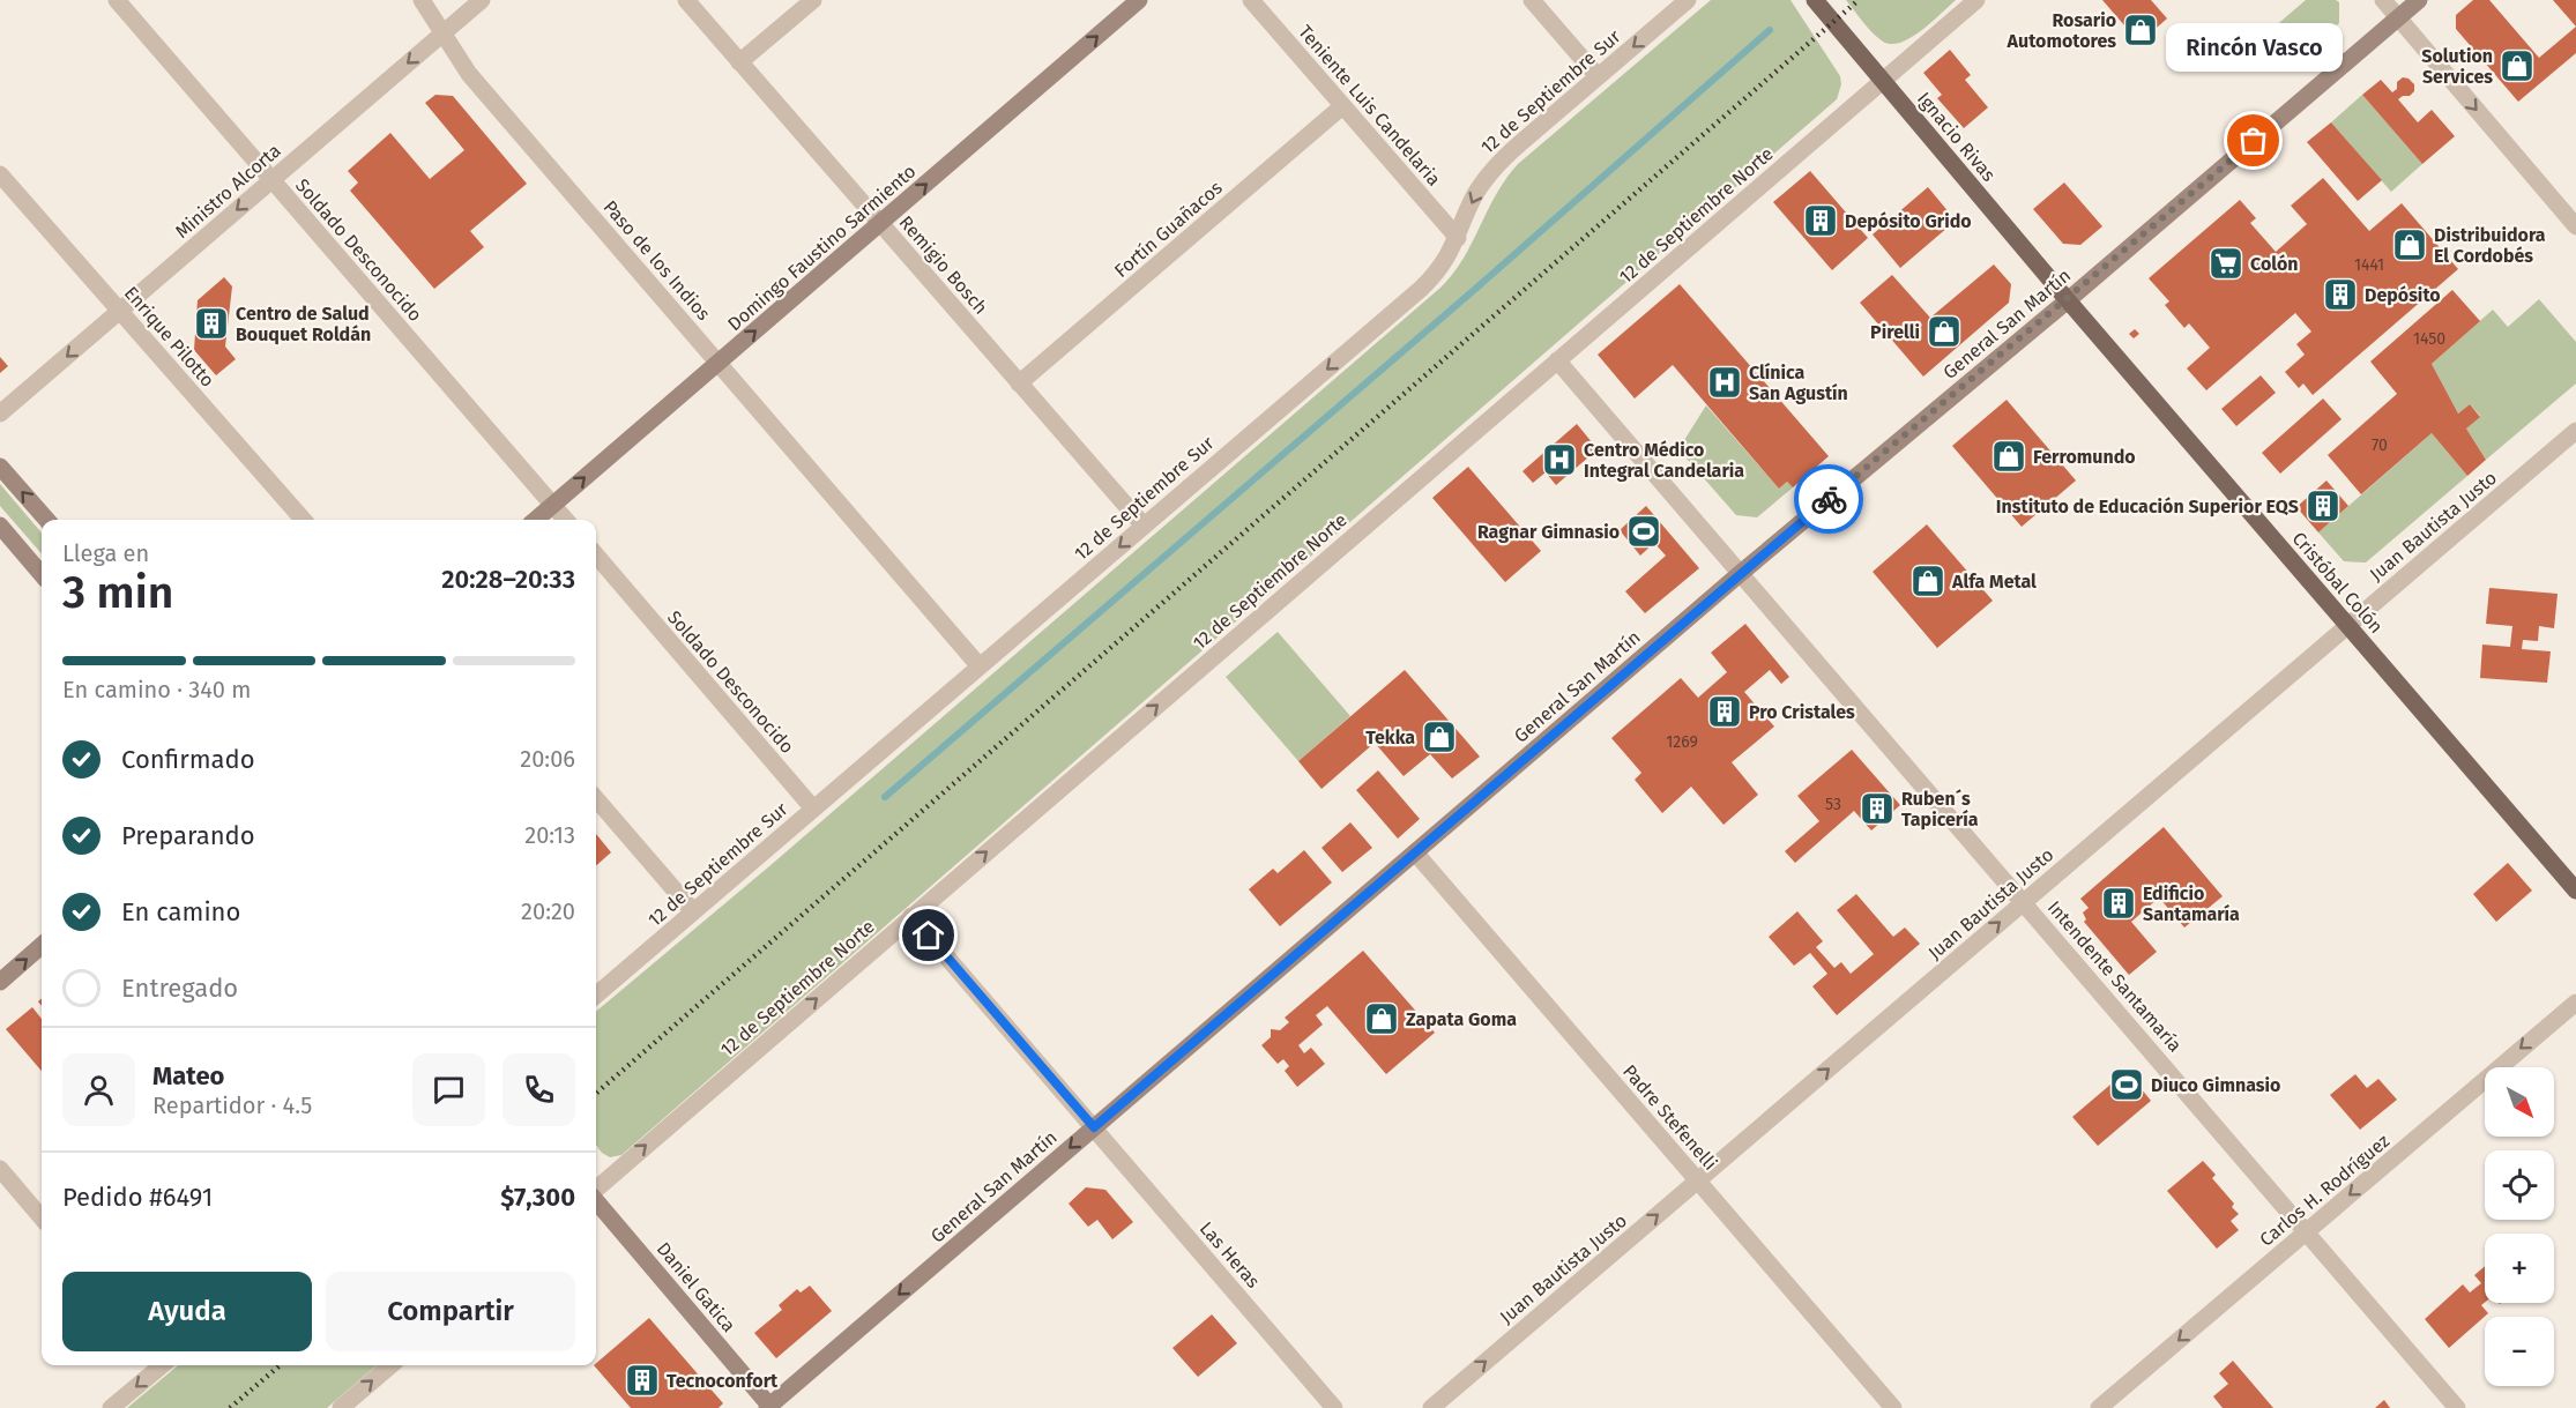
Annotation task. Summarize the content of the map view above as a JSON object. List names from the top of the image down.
{
  "streets": {
    "main road": [
      "Ignacio Rivas",
      "Domingo Faustino Sarmiento",
      "General San Martín",
      "Cristóbal Colón",
      "Daniel Gatica"
    ],
    "street": [
      "12 de Septiembre Sur",
      "Teniente Luis Candelaria",
      "Ministro Alcorta",
      "12 de Septiembre Norte",
      "Fortín Guañacos",
      "Soldado Desconocido",
      "Paso de los Indios",
      "Remigio Bosch",
      "Enrique Pilotto",
      "Juan Bautista Justo",
      "Intendente Santamaría",
      "Padre Stefenelli",
      "Carlos H. Rodríguez",
      "Las Heras"
    ]
  },
  "crossings": [
    ["12 de Septiembre Sur", "Teniente Luis Candelaria"],
    ["12 de Septiembre Sur", "Soldado Desconocido"],
    ["12 de Septiembre Sur", "Paso de los Indios"],
    ["12 de Septiembre Sur", "Remigio Bosch"],
    ["Teniente Luis Candelaria", "Fortín Guañacos"],
    ["Ignacio Rivas", "12 de Septiembre Norte"],
    ["Ignacio Rivas", "General San Martín"],
    ["Ignacio Rivas", "Cristóbal Colón"],
    ["Ministro Alcorta", "Soldado Desconocido"],
    ["Ministro Alcorta", "Paso de los Indios"],
    ["Ministro Alcorta", "Enrique Pilotto"],
    ["Fortín Guañacos", "Remigio Bosch"],
    ["Domingo Faustino Sarmiento", "Soldado Desconocido"],
    ["Domingo Faustino Sarmiento", "Paso de los Indios"],
    ["Domingo Faustino Sarmiento", "Remigio Bosch"],
    ["General San Martín", "Cristóbal Colón"],
    ["General San Martín", "Intendente Santamaría"],
    ["General San Martín", "Padre Stefenelli"],
    ["General San Martín", "Las Heras"],
    ["General San Martín", "Daniel Gatica"],
    ["Juan Bautista Justo", "Cristóbal Colón"],
    ["Juan Bautista Justo", "Intendente Santamaría"],
    ["Juan Bautista Justo", "Padre Stefenelli"],
    ["Intendente Santamaría", "Carlos H. Rodríguez"]
  ],
  "one_way": [
    "12 de Septiembre Sur",
    "Ministro Alcorta",
    "12 de Septiembre Norte",
    "Domingo Faustino Sarmiento",
    "Juan Bautista Justo",
    "Carlos H. Rodríguez"
  ],
  "places": {
    "shop": [
      "Rosario Automotores",
      "Solution Services",
      "Distribuidora El Cordobés",
      "Pirelli",
      "Ferromundo",
      "Alfa Metal",
      "Tekka",
      "Zapata Goma"
    ],
    "other": ["Rincón Vasco"],
    "building": [
      "Depósito Grido",
      "Depósito",
      "Centro de Salud Bouquet Roldán",
      "Instituto de Educación Superior EQS",
      "Pro Cristales",
      "Ruben´s Tapicería",
      "Edificio Santamaría",
      "Tecnoconfort"
    ],
    "supermarket": ["Colón"],
    "hospital": ["Clínica San Agustín", "Centro Médico Integral Candelaria"],
    "sports": ["Ragnar Gimnasio", "Diuco Gimnasio"]
  },
  "house_numbers": [
    "1441",
    "1450",
    "70",
    "1269",
    "53"
  ],
  "north": "bottom right",
  "page": {
    "bubble": "Rincón Vasco",
    "heading": ["3 min", "Llega en", "20:28–20:33"],
    "panel": [
      "Mateo",
      "Repartidor · 4.5",
      "Pedido #6491",
      "$7,300"
    ],
    "bar": "En camino · 340 m",
    "list": [
      ["Confirmado", "20:06"],
      ["Preparando", "20:13"],
      ["En camino", "20:20"],
      "Entregado"
    ],
    "map_buttons": ["+", "−"],
    "buttons": ["Ayuda", "Compartir"]
  }
}
